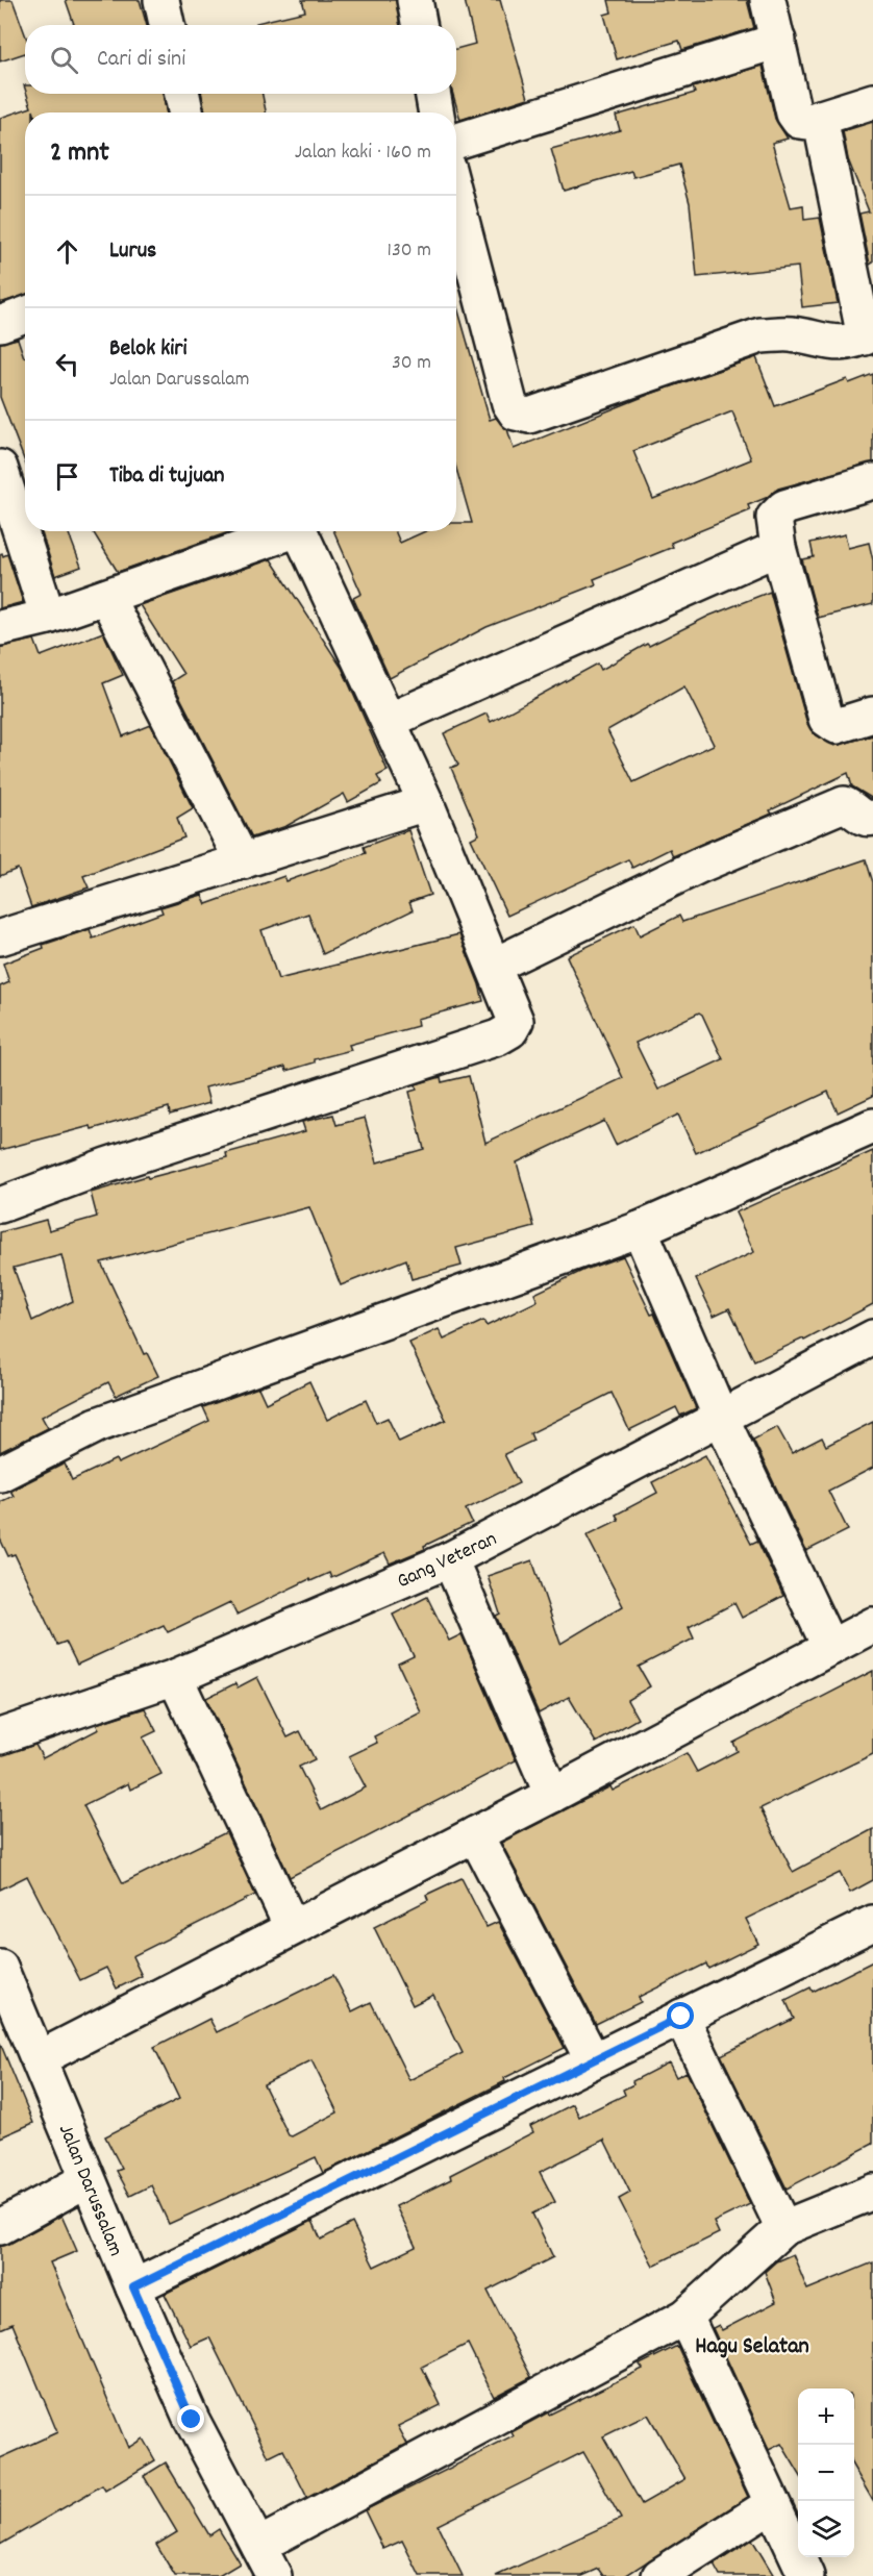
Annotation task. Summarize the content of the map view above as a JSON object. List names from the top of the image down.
{
  "streets": {
    "street": ["Gang Veteran", "Jalan Darussalam"]
  },
  "districts": ["Hagu Selatan"],
  "page": {
    "search": "Cari di sini",
    "heading": ["2 mnt", "Jalan kaki · 160 m"],
    "list": [
      ["Lurus", "130 m"],
      ["Belok kiri", "Jalan Darussalam", "30 m"],
      "Tiba di tujuan"
    ],
    "map_buttons": ["+", "−"]
  }
}
